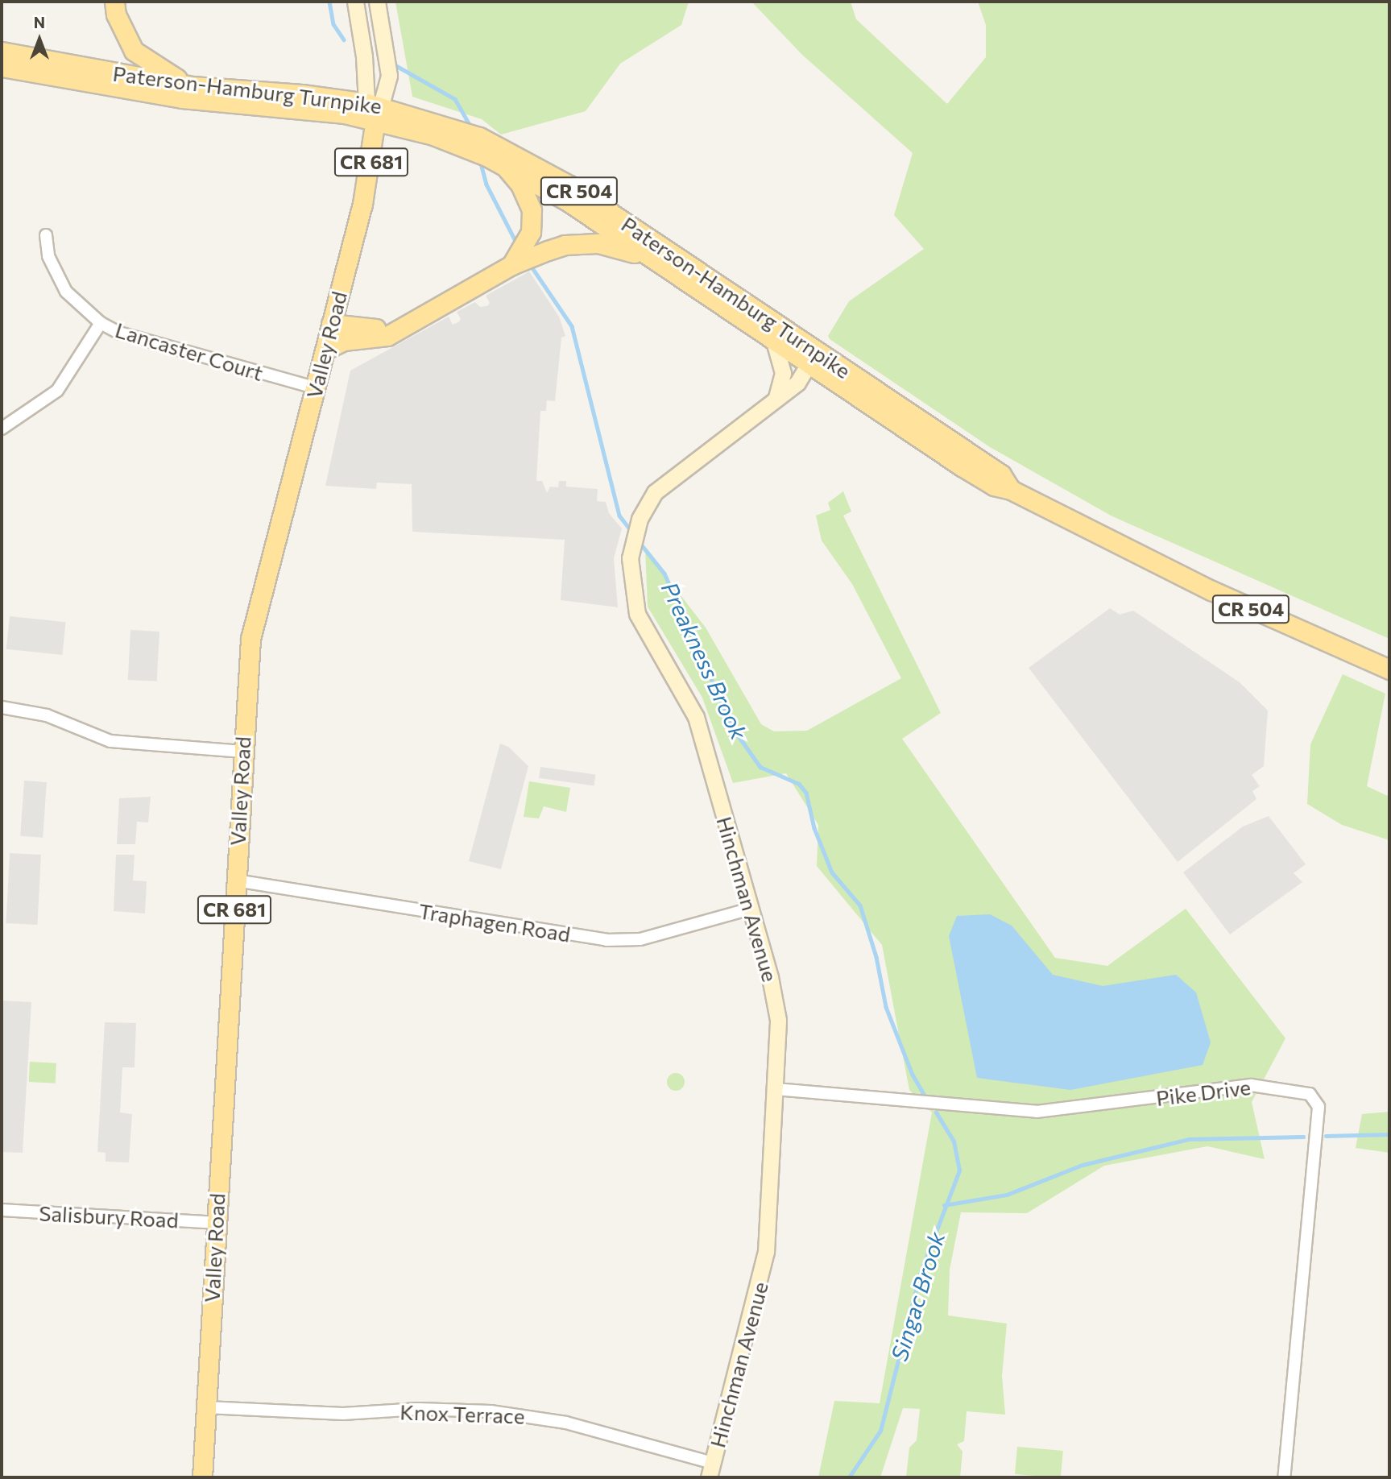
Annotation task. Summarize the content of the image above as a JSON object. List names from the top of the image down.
{
  "streets": {
    "main road": [
      "Paterson-Hamburg Turnpike",
      "CR 681",
      "CR 504",
      "Valley Road"
    ],
    "street": [
      "Lancaster Court",
      "Hinchman Avenue",
      "Traphagen Road",
      "Pike Drive",
      "Salisbury Road",
      "Knox Terrace"
    ]
  },
  "crossings": [
    ["Paterson-Hamburg Turnpike", "CR 504"],
    ["Paterson-Hamburg Turnpike", "Valley Road"],
    ["Paterson-Hamburg Turnpike", "Hinchman Avenue"],
    ["CR 504", "Valley Road"],
    ["CR 504", "Hinchman Avenue"],
    ["Valley Road", "Lancaster Court"],
    ["Valley Road", "Traphagen Road"],
    ["Valley Road", "Salisbury Road"],
    ["Valley Road", "Knox Terrace"],
    ["Hinchman Avenue", "Traphagen Road"],
    ["Hinchman Avenue", "Pike Drive"],
    ["Hinchman Avenue", "Knox Terrace"]
  ],
  "water": ["Preakness Brook", "Singac Brook"],
  "north": "top"
}
